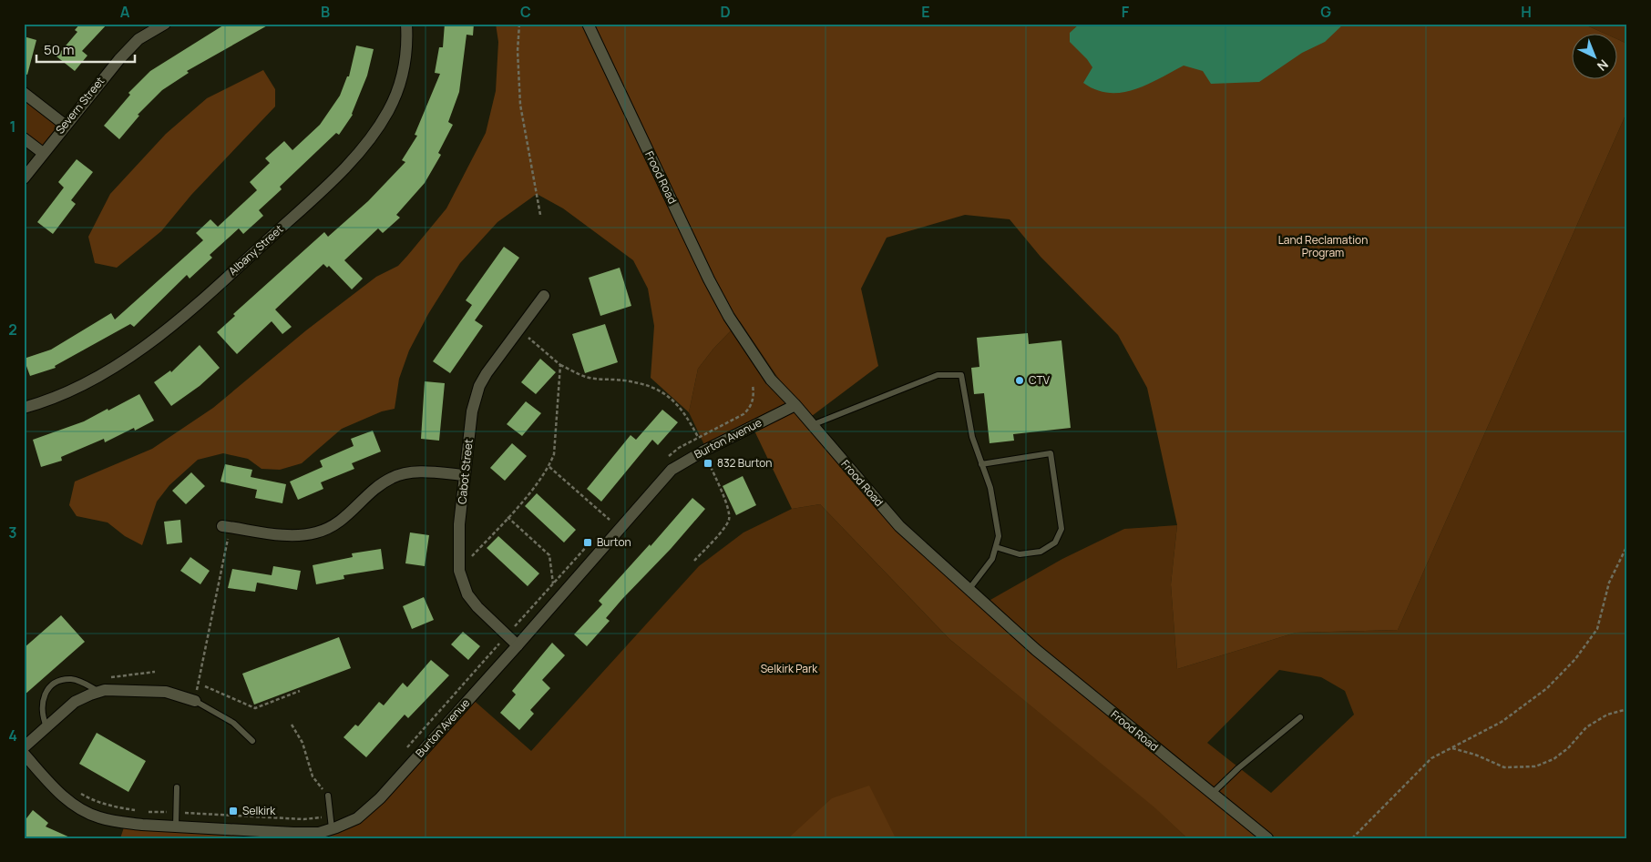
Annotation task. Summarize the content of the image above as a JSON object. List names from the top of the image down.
{
  "streets": {
    "street": [
      "Severn Street",
      "Frood Road",
      "Albany Street",
      "Burton Avenue",
      "Cabot Street"
    ]
  },
  "crossings": [
    ["Frood Road", "Burton Avenue"],
    ["Burton Avenue", "Cabot Street"]
  ],
  "parks": ["Land Reclamation Program", "Selkirk Park"],
  "places": {
    "other": ["CTV"],
    "transit": ["832 Burton", "Burton", "Selkirk"]
  },
  "scale_bar": "50 m",
  "north": "bottom right",
  "grid": {
    "columns": [
      "A",
      "B",
      "C",
      "D",
      "E",
      "F",
      "G",
      "H"
    ],
    "rows": [
      "1",
      "2",
      "3",
      "4"
    ]
  }
}
